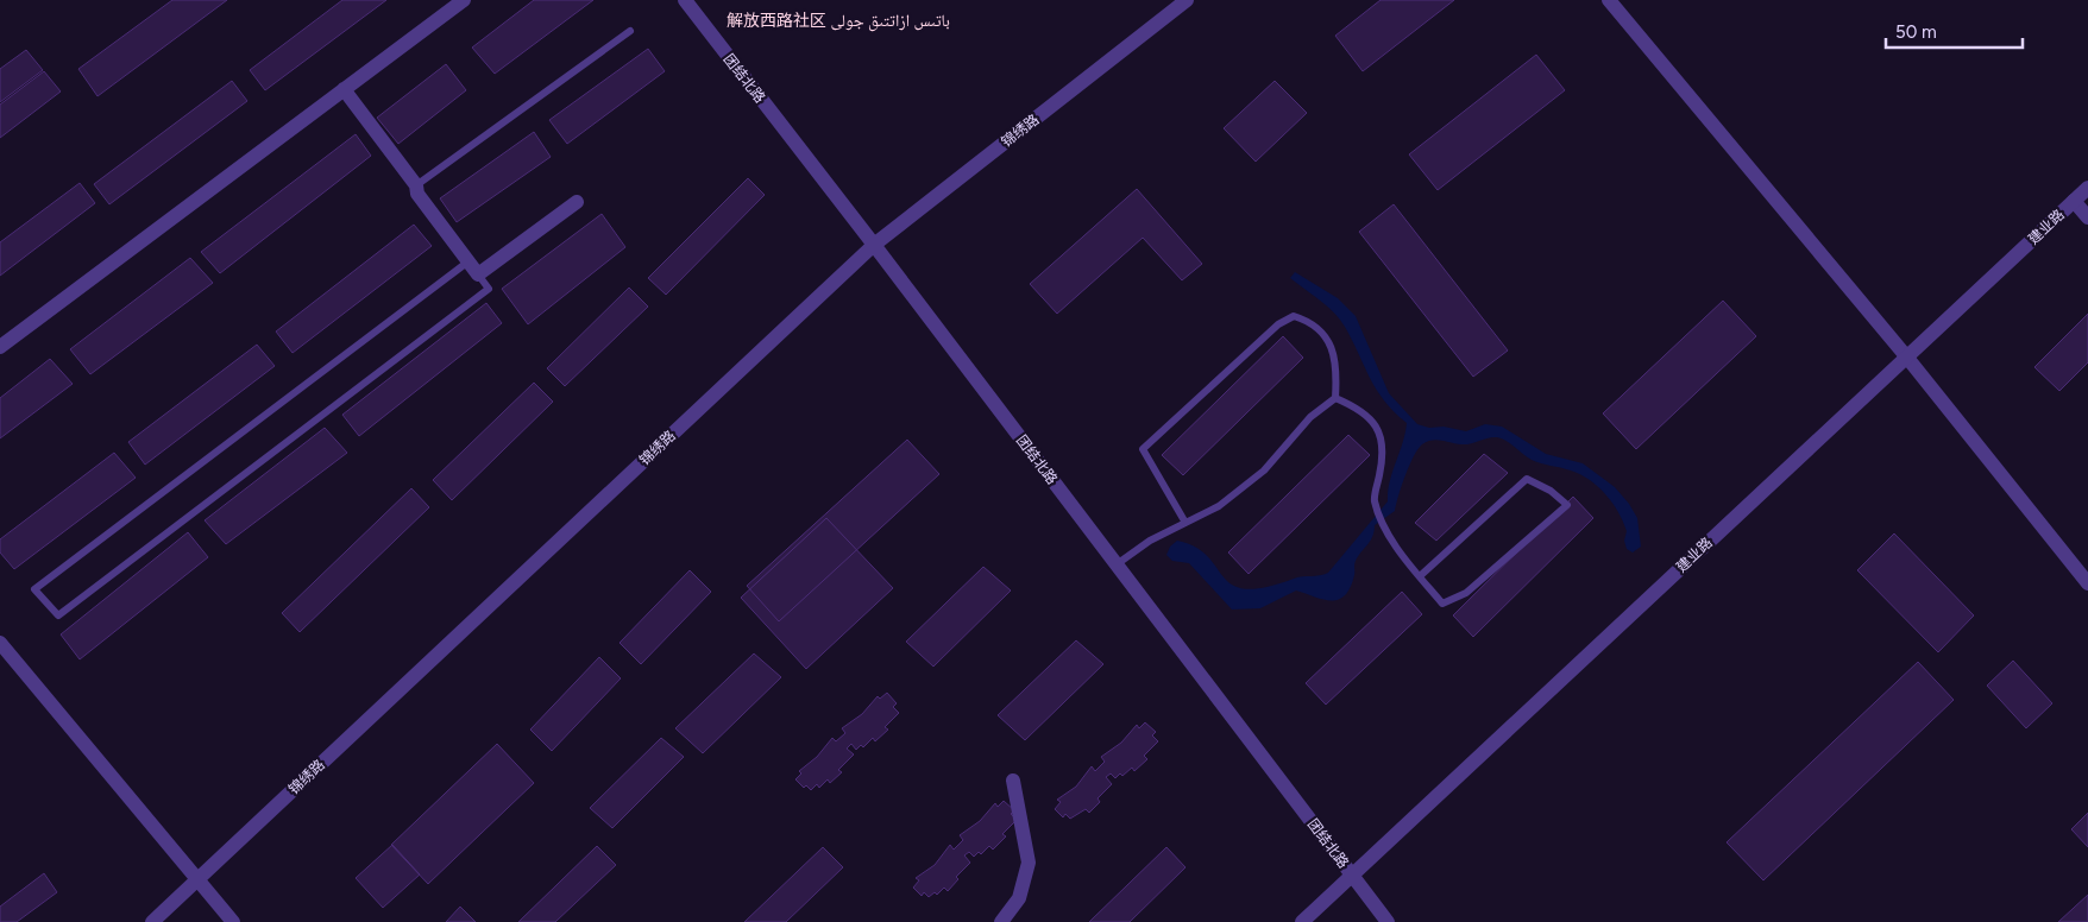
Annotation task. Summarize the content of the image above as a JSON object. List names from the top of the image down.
{
  "streets": {
    "street": ["团结北路", "锦绣路", "建业路"]
  },
  "crossings": [
    ["团结北路", "锦绣路"],
    ["团结北路", "建业路"]
  ],
  "districts": ["解放西路社区 باتىس ازاتتىق جولى"],
  "scale_bar": "50 m"
}
